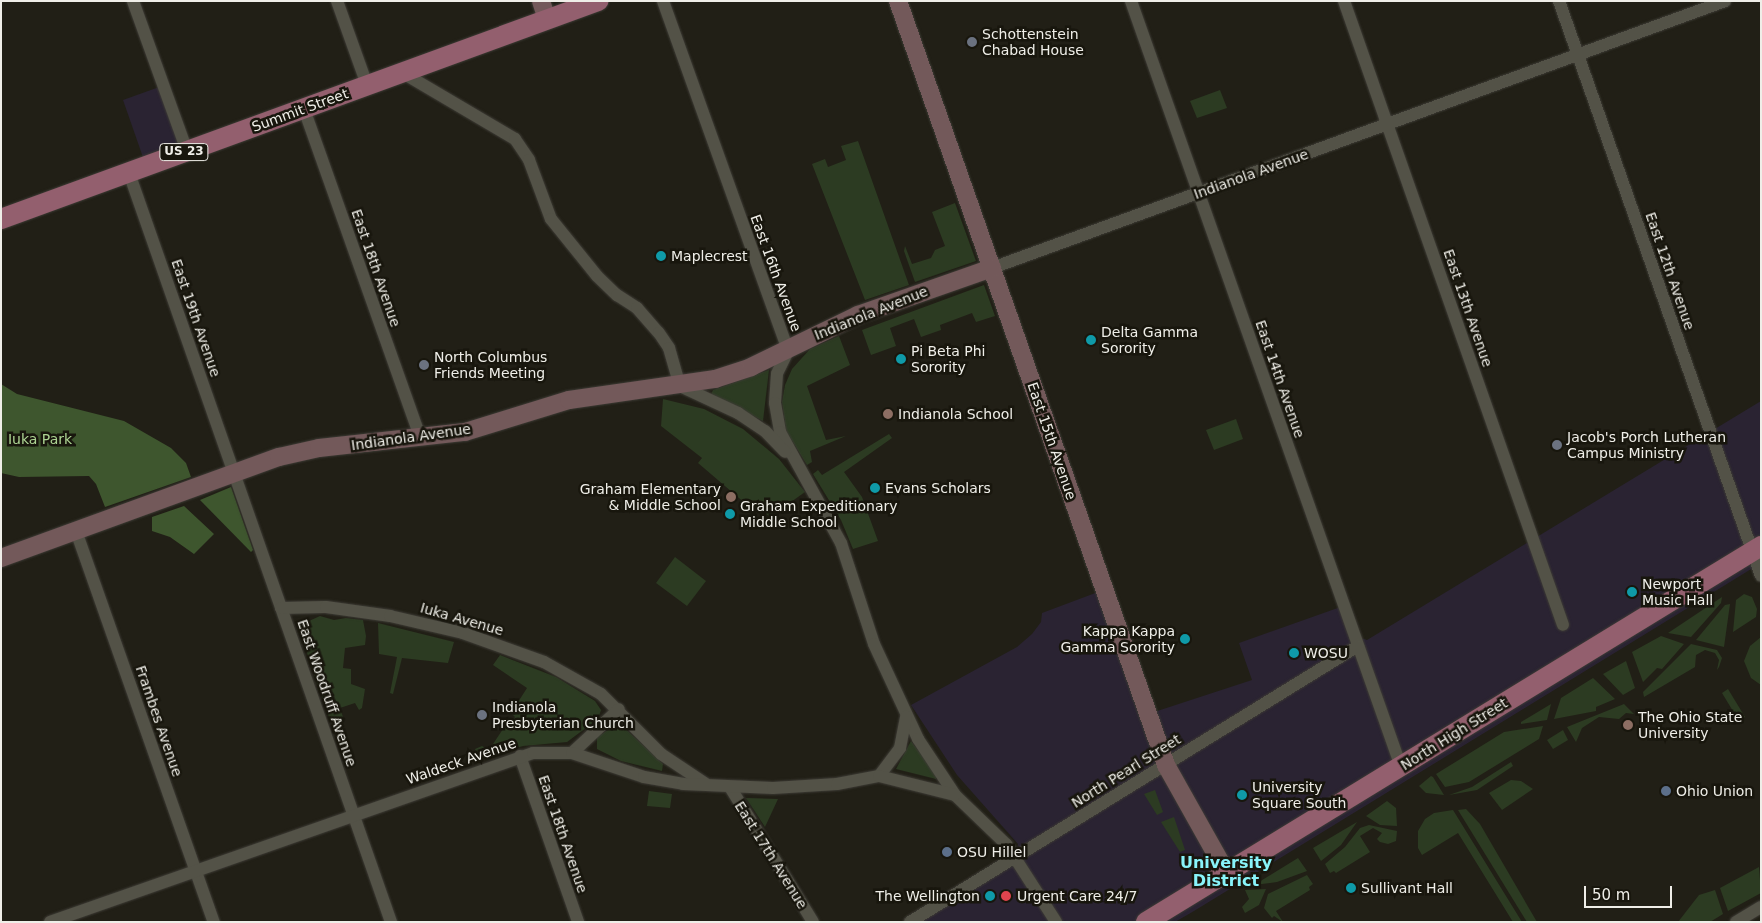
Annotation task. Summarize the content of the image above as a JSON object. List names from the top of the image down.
{
  "streets": {
    "main road": ["Summit Street", "US 23", "North High Street"],
    "street": [
      "Indianola Avenue",
      "East 18th Avenue",
      "East 12th Avenue",
      "East 16th Avenue",
      "East 13th Avenue",
      "East 19th Avenue",
      "East 14th Avenue",
      "East 15th Avenue",
      "Iuka Avenue",
      "East Woodruff Avenue",
      "Frambes Avenue",
      "Waldeck Avenue",
      "North Pearl Street",
      "East 17th Avenue"
    ]
  },
  "crossings": [
    ["Summit Street", "East 18th Avenue"],
    ["Summit Street", "East 19th Avenue"],
    ["Indianola Avenue", "East 18th Avenue"],
    ["Indianola Avenue", "East 12th Avenue"],
    ["Indianola Avenue", "East 16th Avenue"],
    ["Indianola Avenue", "East 13th Avenue"],
    ["Indianola Avenue", "East 19th Avenue"],
    ["Indianola Avenue", "East 14th Avenue"],
    ["Indianola Avenue", "East 15th Avenue"],
    ["Indianola Avenue", "East Woodruff Avenue"],
    ["Indianola Avenue", "Frambes Avenue"],
    ["East 18th Avenue", "Waldeck Avenue"],
    ["East 12th Avenue", "North High Street"],
    ["East 16th Avenue", "Waldeck Avenue"],
    ["East 16th Avenue", "North Pearl Street"],
    ["East 19th Avenue", "East Woodruff Avenue"],
    ["East 14th Avenue", "North High Street"],
    ["East 14th Avenue", "North Pearl Street"],
    ["East 15th Avenue", "North High Street"],
    ["East 15th Avenue", "North Pearl Street"],
    ["Iuka Avenue", "East Woodruff Avenue"],
    ["Iuka Avenue", "Waldeck Avenue"],
    ["East Woodruff Avenue", "Waldeck Avenue"],
    ["Frambes Avenue", "Waldeck Avenue"],
    ["Waldeck Avenue", "East 17th Avenue"]
  ],
  "districts": ["University District"],
  "parks": ["Iuka Park"],
  "places": [
    "Schottenstein Chabad House",
    "Maplecrest",
    "Delta Gamma Sorority",
    "Pi Beta Phi Sorority",
    "North Columbus Friends Meeting",
    "Indianola School",
    "Jacob's Porch Lutheran Campus Ministry",
    "Evans Scholars",
    "Graham Elementary & Middle School",
    "Graham Expeditionary Middle School",
    "Newport Music Hall",
    "Kappa Kappa Gamma Sorority",
    "WOSU",
    "Indianola Presbyterian Church",
    "The Ohio State University",
    "Ohio Union",
    "University Square South",
    "OSU Hillel",
    "Sullivant Hall",
    "The Wellington",
    "Urgent Care 24/7"
  ],
  "scale_bar": "50 m"
}
